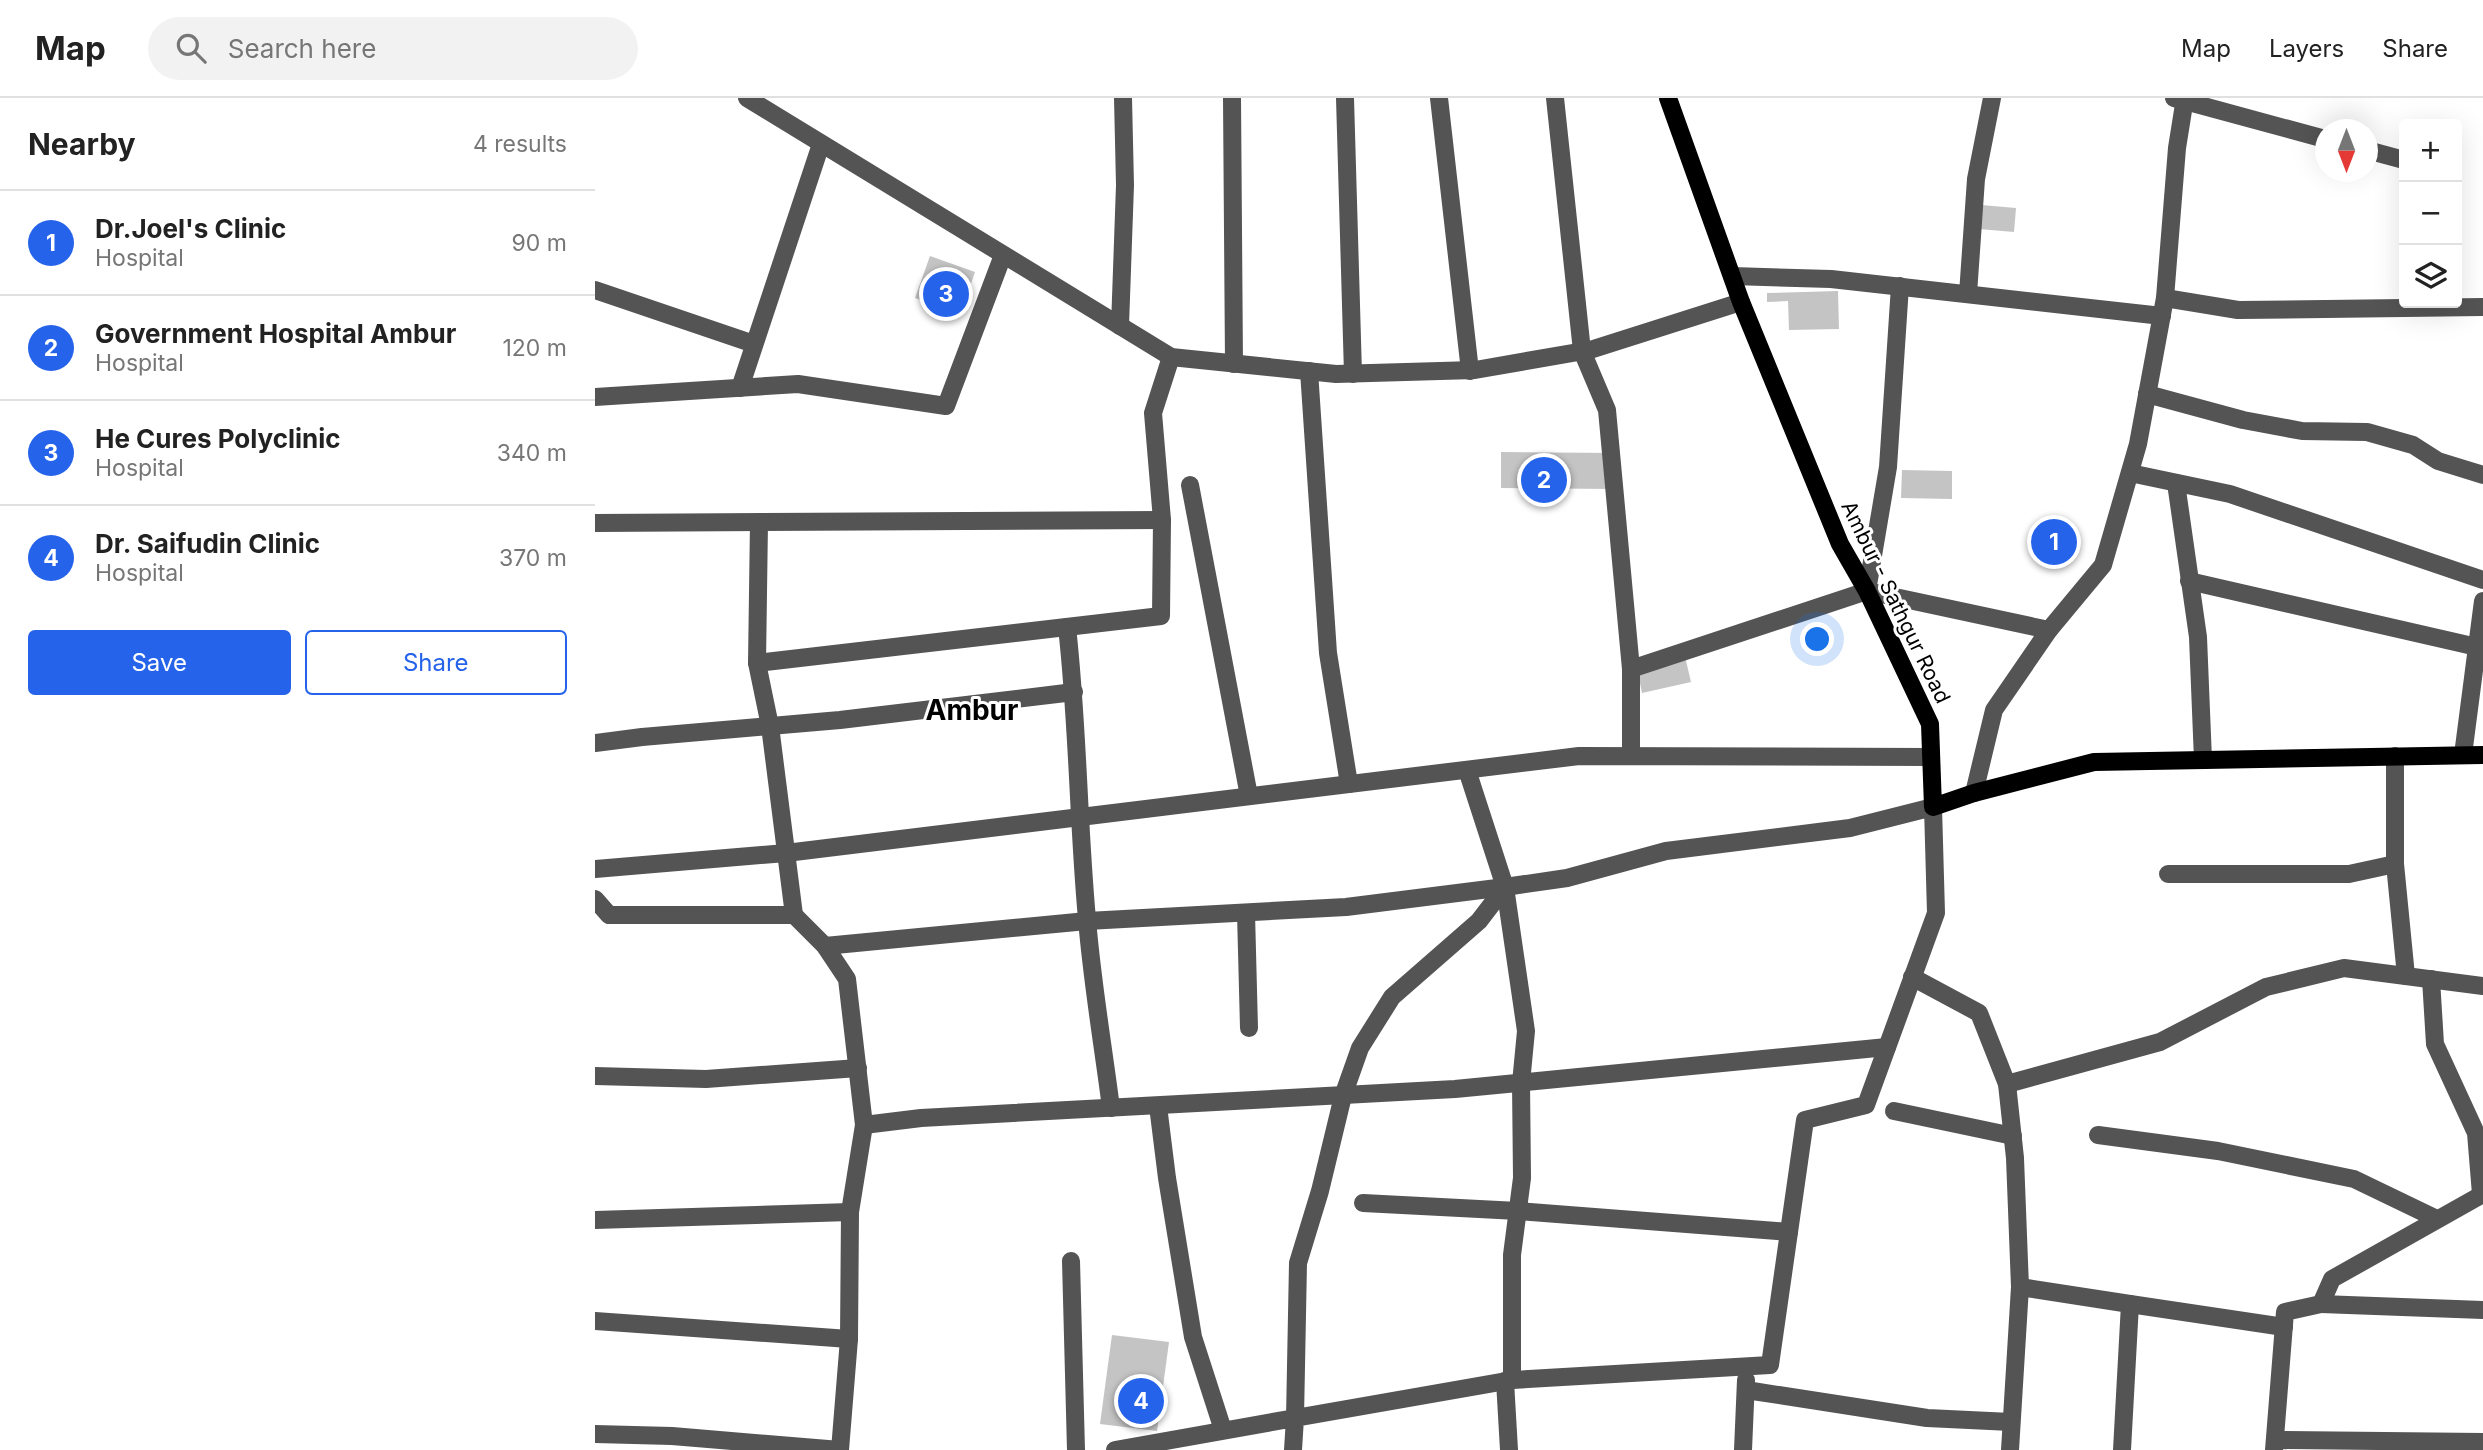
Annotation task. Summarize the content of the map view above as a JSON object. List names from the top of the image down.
{
  "streets": {
    "main road": ["Ambur - Sathgur Road"]
  },
  "districts": ["Ambur"],
  "north": "bottom",
  "page": {
    "header": "Map",
    "search": "Search here",
    "nav": ["Map", "Layers", "Share"],
    "heading": ["Nearby", "4 results"],
    "map_buttons": ["+", "−"],
    "list": [
      {
        "mark": "1",
        "name": "Dr.Joel's Clinic",
        "note": "Hospital",
        "value": "90 m"
      },
      {
        "mark": "2",
        "name": "Government Hospital Ambur",
        "note": "Hospital",
        "value": "120 m"
      },
      {
        "mark": "3",
        "name": "He Cures Polyclinic",
        "note": "Hospital",
        "value": "340 m"
      },
      {
        "mark": "4",
        "name": "Dr. Saifudin Clinic",
        "note": "Hospital",
        "value": "370 m"
      }
    ],
    "pins": [
      "3",
      "2",
      "1",
      "4"
    ],
    "buttons": ["Save", "Share"]
  }
}
